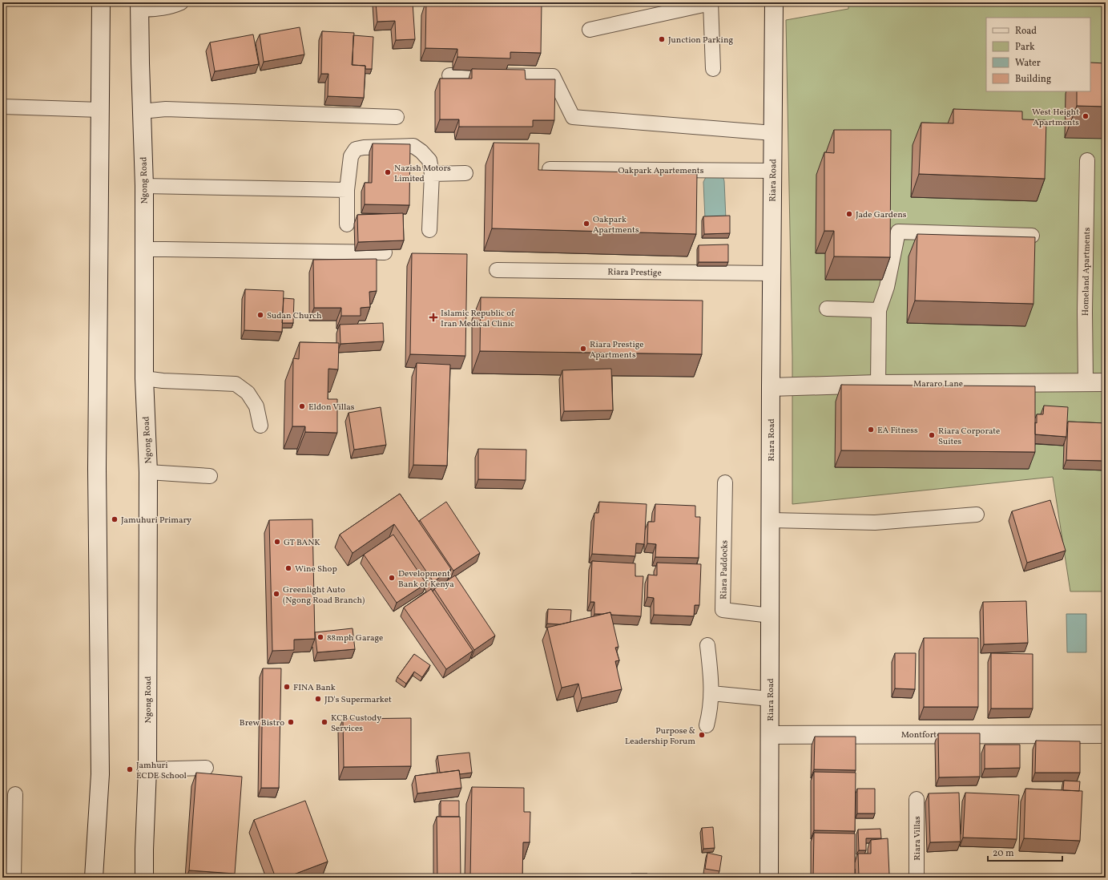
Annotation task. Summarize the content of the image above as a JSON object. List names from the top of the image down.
{
  "streets": {
    "main road": [
      "Ngong Road",
      "Riara Road",
      "Mararo Lane",
      "Montfort"
    ],
    "lane": [
      "Oakpark Apartements",
      "Riara Prestige",
      "Homeland Apartments",
      "Riara Paddocks",
      "Riara Villas"
    ]
  },
  "crossings": [
    ["Oakpark Apartements", "Riara Road"],
    ["Riara Road", "Riara Prestige"],
    ["Riara Road", "Mararo Lane"],
    ["Riara Road", "Riara Paddocks"],
    ["Riara Road", "Montfort"],
    ["Homeland Apartments", "Mararo Lane"]
  ],
  "places": {
    "other": [
      "Junction Parking",
      "West Height Apartments",
      "Nazish Motors Limited",
      "Jade Gardens",
      "Oakpark Apartments",
      "Sudan Church",
      "Riara Prestige Apartments",
      "Eldon Villas",
      "EA Fitness",
      "Riara Corporate Suites",
      "Jamuhuri Primary",
      "GT BANK",
      "Wine Shop",
      "Development Bank of Kenya",
      "Greenlight Auto (Ngong Road Branch)",
      "88mph Garage",
      "FINA Bank",
      "JD's Supermarket",
      "Brew Bistro",
      "KCB Custody Services",
      "Purpose & Leadership Forum",
      "Jamhuri ECDE School"
    ],
    "health": ["Islamic Republic of Iran Medical Clinic"]
  },
  "legend": [
    "Road",
    "Park",
    "Water",
    "Building"
  ],
  "scale_bar": "20 m"
}
